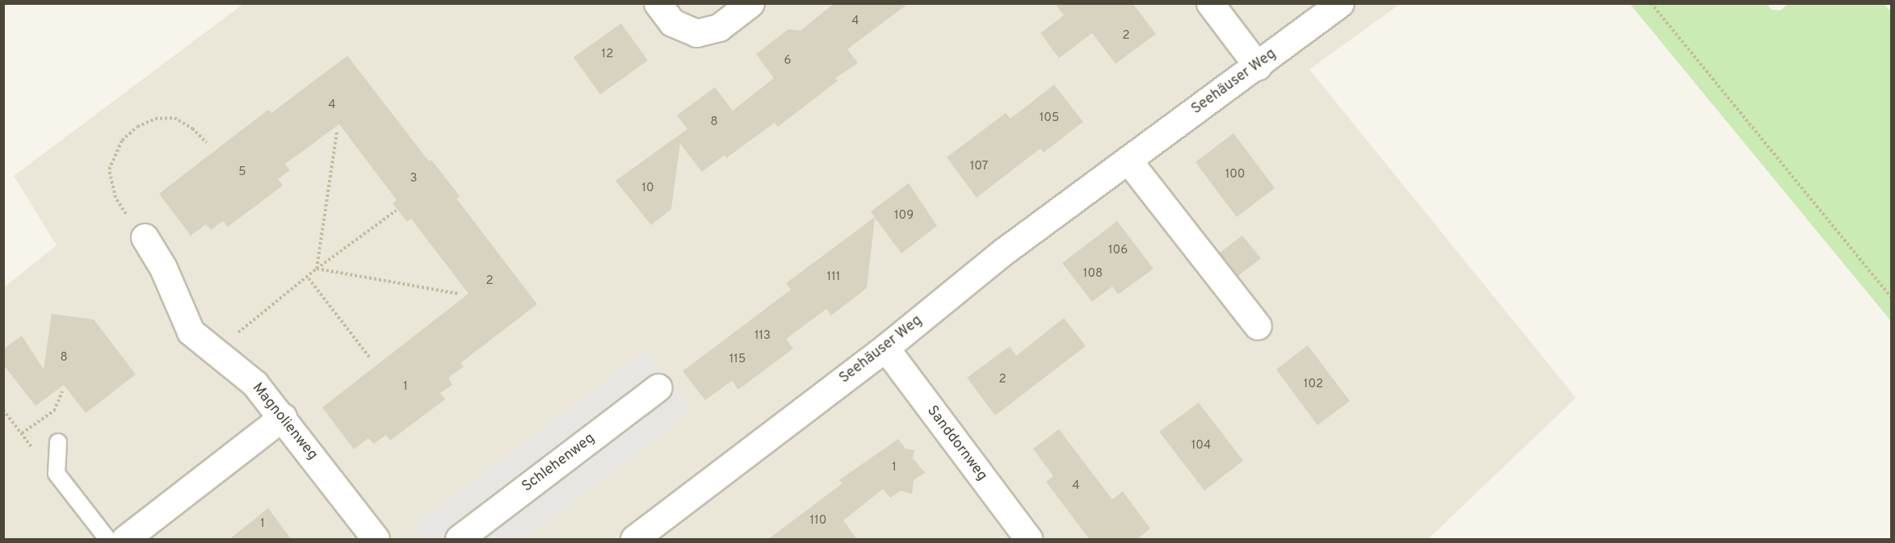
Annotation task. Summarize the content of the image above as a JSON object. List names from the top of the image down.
{
  "streets": {
    "street": [
      "Seehäuser Weg",
      "Magnolienweg",
      "Sanddornweg",
      "Schlehenweg"
    ]
  },
  "crossings": [
    ["Seehäuser Weg", "Sanddornweg"]
  ],
  "house_numbers": [
    "4",
    "2",
    "12",
    "6",
    "4",
    "105",
    "8",
    "107",
    "5",
    "100",
    "3",
    "10",
    "109",
    "106",
    "108",
    "111",
    "2",
    "113",
    "8",
    "115",
    "2",
    "102",
    "1",
    "104",
    "1",
    "4",
    "110",
    "1"
  ]
}
